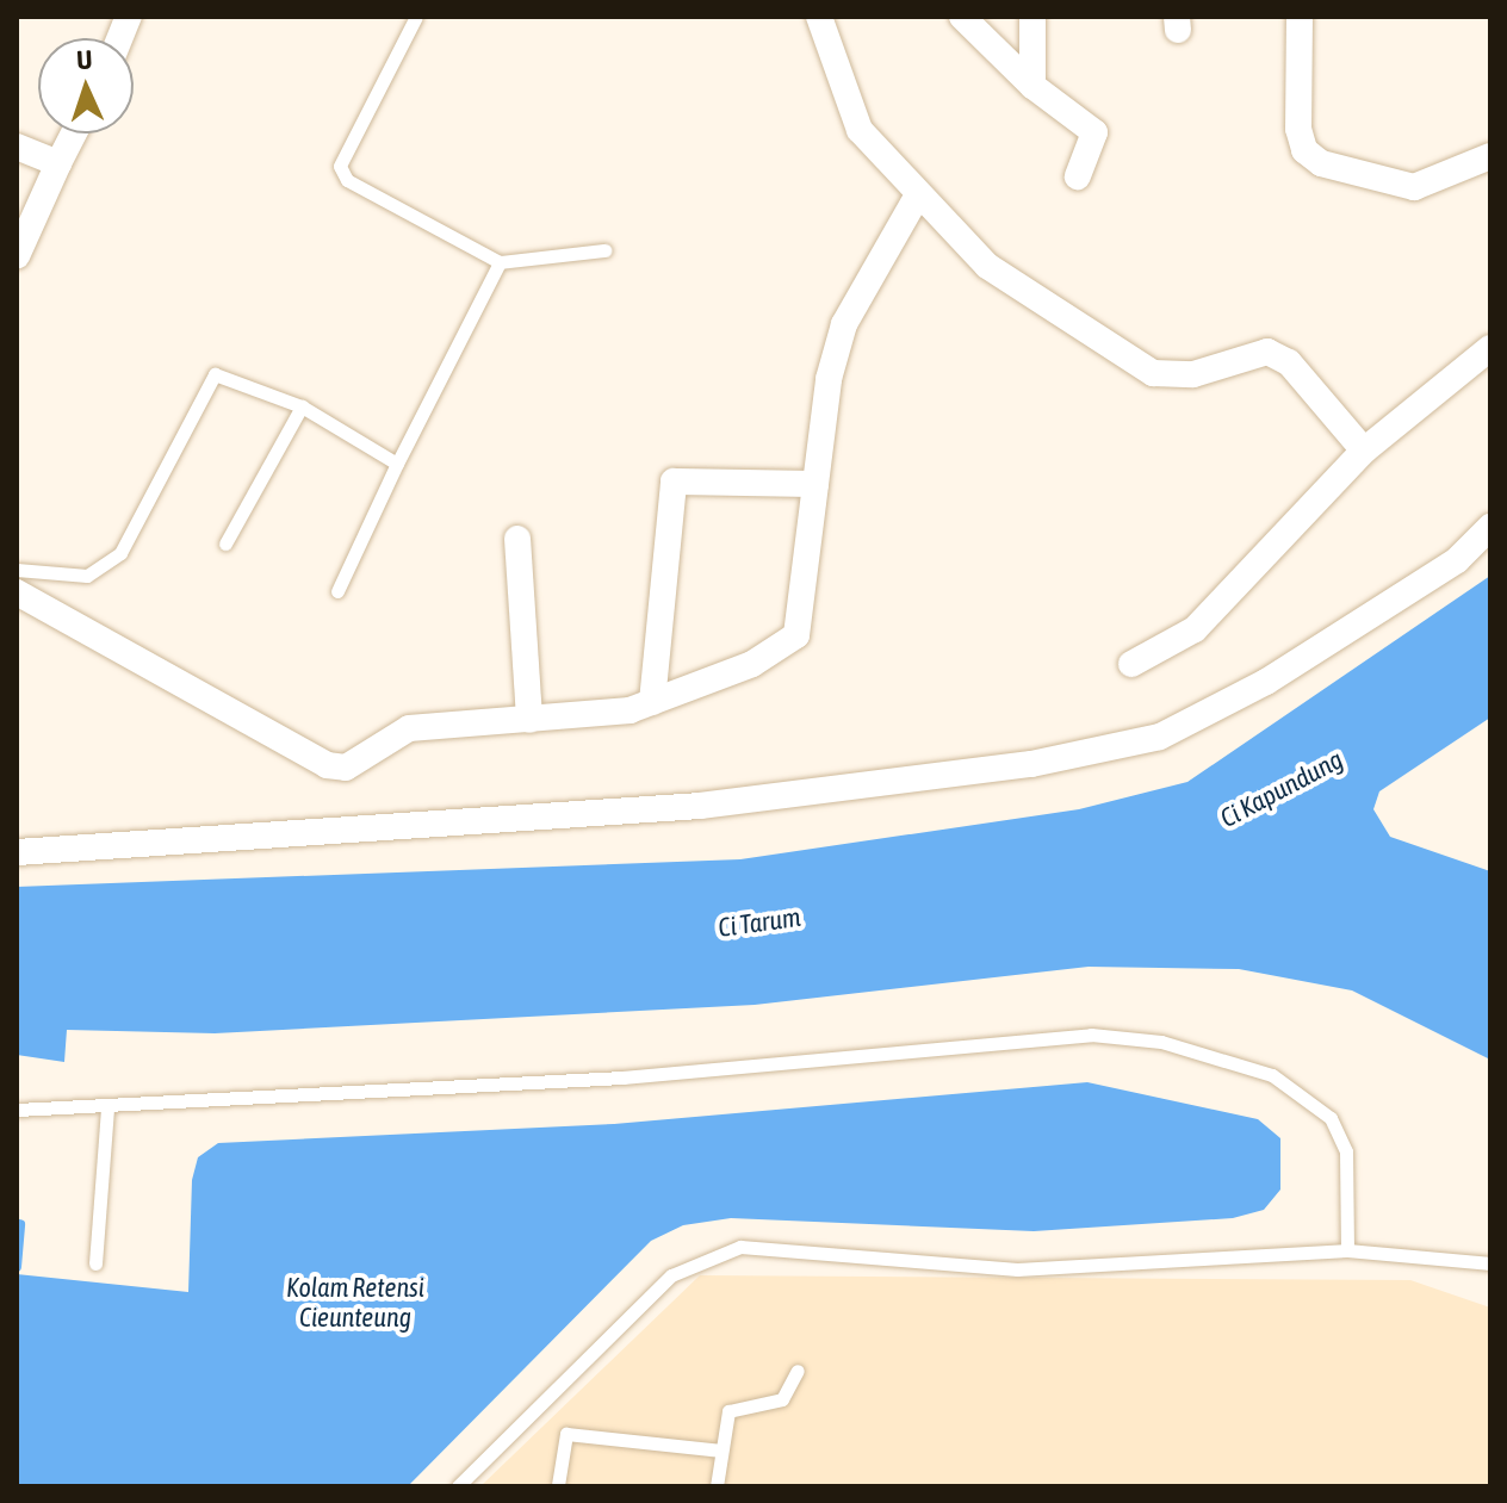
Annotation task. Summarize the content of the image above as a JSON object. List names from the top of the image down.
{
  "water": ["Ci Kapundung", "Ci Tarum", "Kolam Retensi Cieunteung"],
  "north": "top"
}
